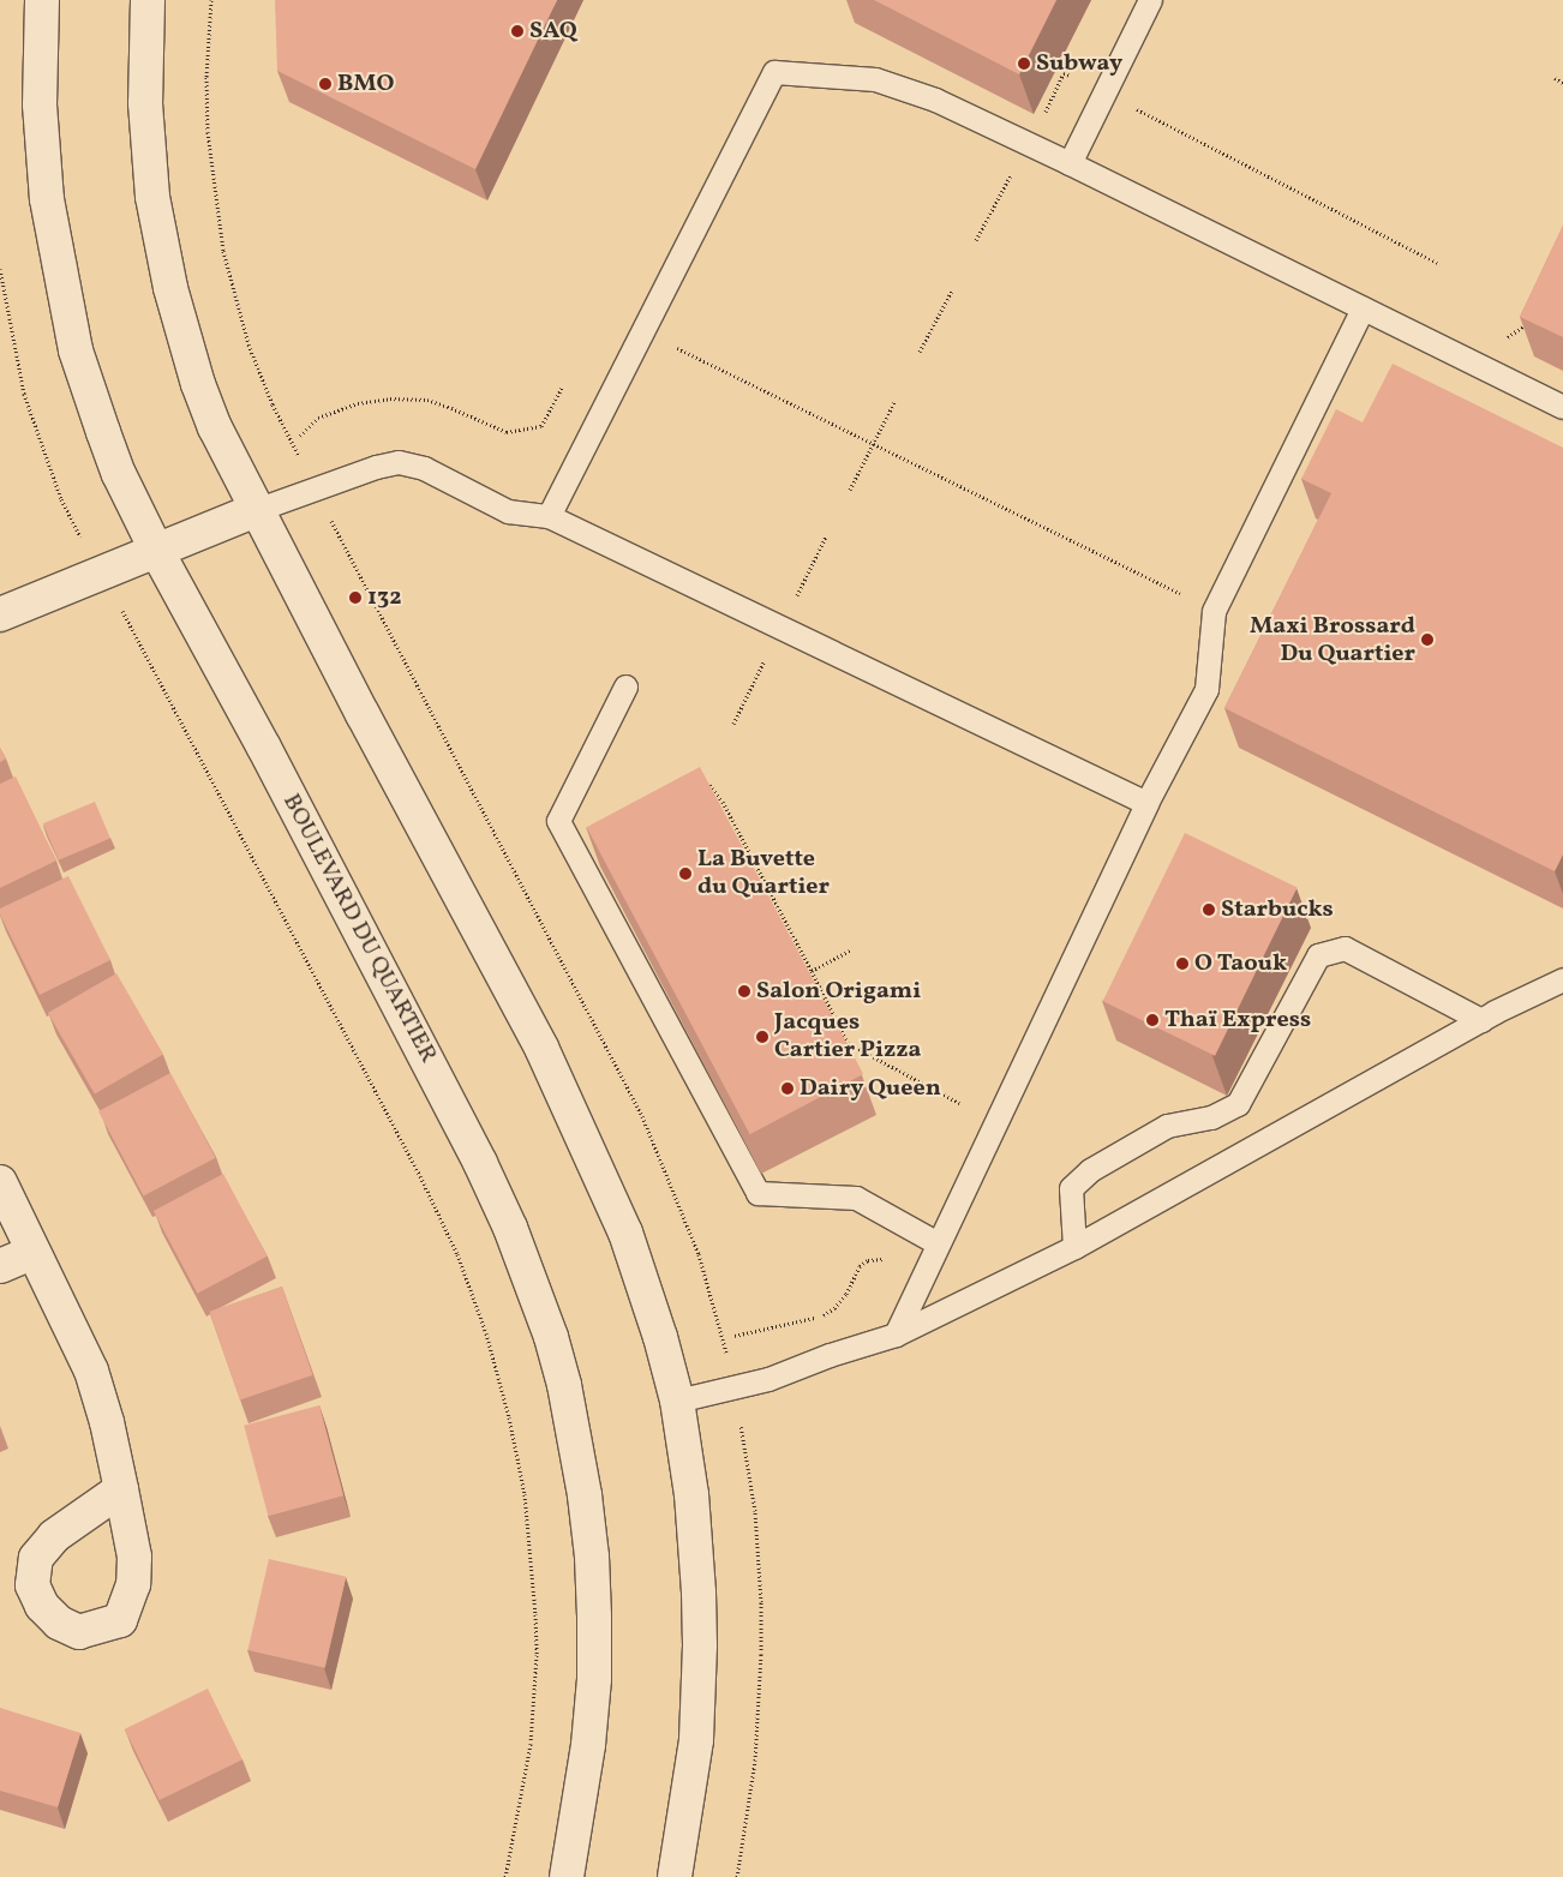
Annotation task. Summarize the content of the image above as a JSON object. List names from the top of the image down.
{
  "streets": {
    "main road": ["BOULEVARD DU QUARTIER"]
  },
  "places": [
    "SAQ",
    "Subway",
    "BMO",
    "132",
    "Maxi Brossard Du Quartier",
    "La Buvette du Quartier",
    "Starbucks",
    "O Taouk",
    "Salon Origami",
    "Thaï Express",
    "Jacques Cartier Pizza",
    "Dairy Queen"
  ]
}
